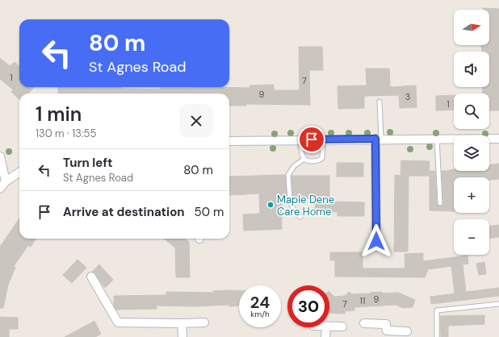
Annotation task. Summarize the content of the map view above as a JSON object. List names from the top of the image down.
{
  "places": ["Maple Dene Care Home"],
  "house_numbers": [
    "1",
    "7",
    "9",
    "3",
    "1",
    "9",
    "11",
    "7"
  ],
  "north": "right",
  "page": {
    "map_buttons": ["+", "−"],
    "turn": ["80 m", "St Agnes Road"],
    "heading": ["1 min", "130 m · 13:55"],
    "list": [
      {
        "name": "Turn left",
        "note": "St Agnes Road",
        "value": "80 m"
      },
      {
        "name": "Arrive at destination",
        "value": "50 m"
      }
    ],
    "speed": "24 km/h",
    "limit": "30"
  }
}
